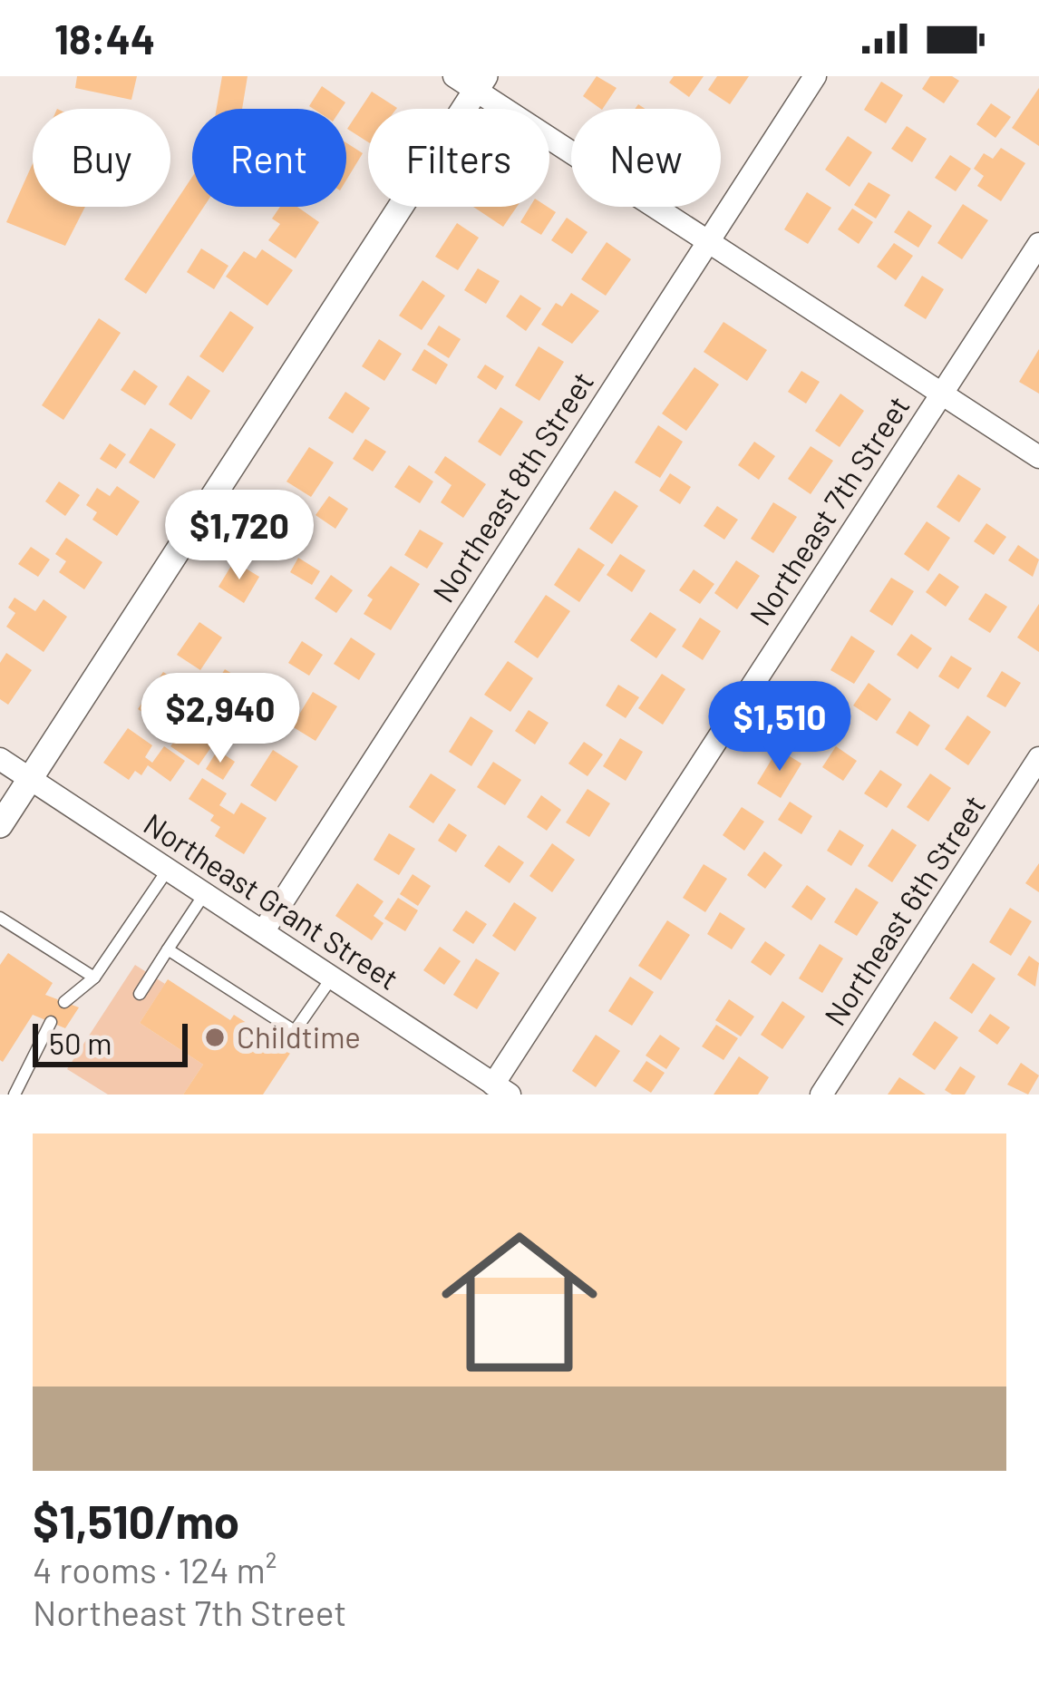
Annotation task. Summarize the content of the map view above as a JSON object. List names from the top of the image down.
{
  "streets": {
    "street": [
      "Northeast 8th Street",
      "Northeast 7th Street",
      "Northeast Grant Street",
      "Northeast 6th Street"
    ]
  },
  "crossings": [
    ["Northeast 8th Street", "Northeast Grant Street"],
    ["Northeast 7th Street", "Northeast Grant Street"]
  ],
  "places": ["Childtime"],
  "scale_bar": "50 m",
  "page": {
    "status": "18:44",
    "chip": [
      "Buy",
      "Rent",
      "Filters",
      "New"
    ],
    "price": ["$1,720", "$2,940", "$1,510"],
    "scale": "50 m",
    "list": [
      {
        "name": "$1,510/mo",
        "note": "4 rooms · 124 m² · Northeast 7th Street"
      }
    ]
  }
}
